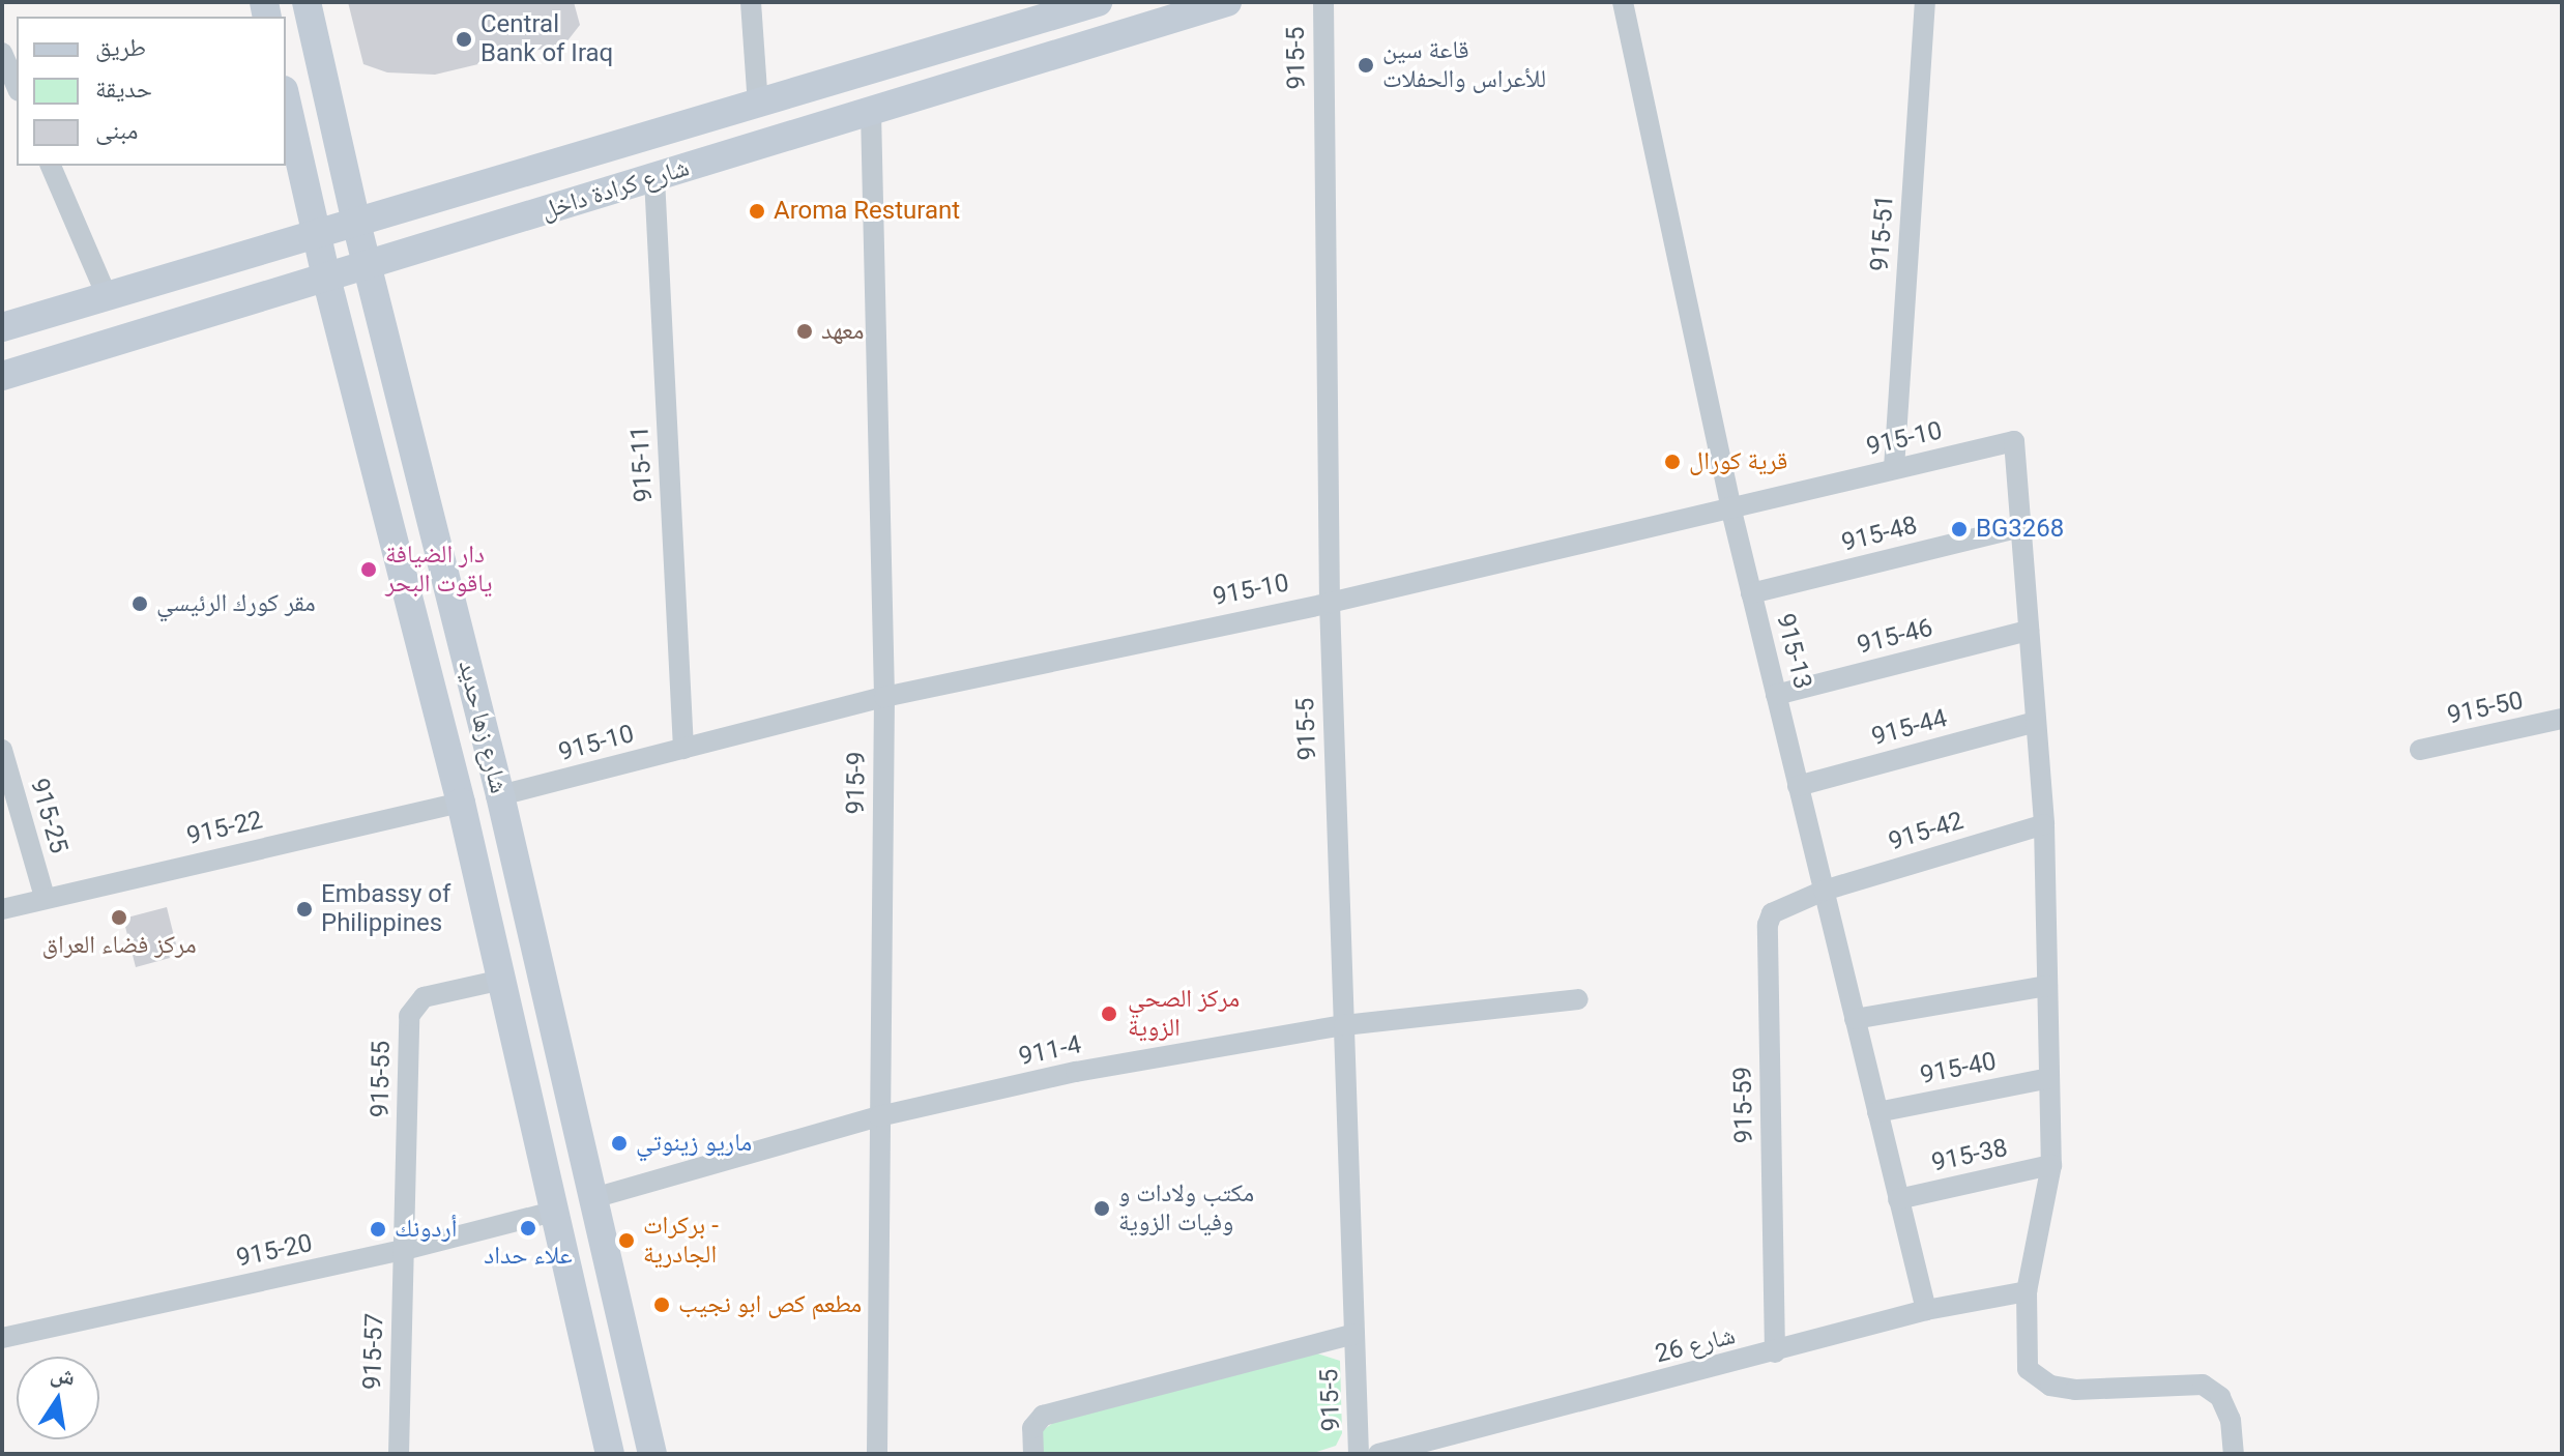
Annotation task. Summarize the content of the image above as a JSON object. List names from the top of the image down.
{
  "streets": {
    "street": [
      "915-5",
      "شارع كرادة داخل",
      "915-51",
      "915-10",
      "915-11",
      "915-48",
      "915-46",
      "915-13",
      "915-50",
      "شارع زها حديد",
      "915-44",
      "915-9",
      "915-25",
      "915-22",
      "915-42",
      "911-4",
      "915-40",
      "915-55",
      "915-59",
      "915-38",
      "915-20",
      "شارع 26",
      "915-57"
    ]
  },
  "crossings": [
    ["915-5", "915-10"],
    ["915-5", "911-4"],
    ["شارع كرادة داخل", "915-11"],
    ["شارع كرادة داخل", "شارع زها حديد"],
    ["شارع كرادة داخل", "915-9"],
    ["915-51", "915-10"],
    ["915-10", "915-11"],
    ["915-10", "915-48"],
    ["915-10", "915-13"],
    ["915-10", "شارع زها حديد"],
    ["915-10", "915-9"],
    ["915-48", "915-13"],
    ["915-46", "915-13"],
    ["915-13", "915-44"],
    ["915-13", "915-42"],
    ["915-13", "915-40"],
    ["915-13", "915-59"],
    ["915-13", "915-38"],
    ["915-13", "شارع 26"],
    ["شارع زها حديد", "915-22"],
    ["شارع زها حديد", "911-4"],
    ["شارع زها حديد", "915-55"],
    ["شارع زها حديد", "915-20"],
    ["915-9", "911-4"],
    ["915-25", "915-22"],
    ["915-42", "915-59"],
    ["915-55", "915-20"],
    ["915-55", "915-57"],
    ["915-59", "شارع 26"],
    ["915-20", "915-57"]
  ],
  "places": [
    "Central Bank of Iraq",
    "قاعة سين للأعراس والحفلات",
    "Aroma Resturant",
    "معهد",
    "قرية كورال",
    "BG3268",
    "دار الضيافة ياقوت البحر",
    "مقر كورك الرئيسي",
    "Embassy of Philippines",
    "مركز فضاء العراق",
    "مركز الصحي الزوية",
    "ماريو زينوتي",
    "مكتب ولادات و وفيات الزوية",
    "علاء حداد",
    "أردونك",
    "بركرات - الجادرية",
    "مطعم كص ابو نجيب"
  ],
  "legend": ["طريق", "حديقة", "مبنى"],
  "north": "top"
}
